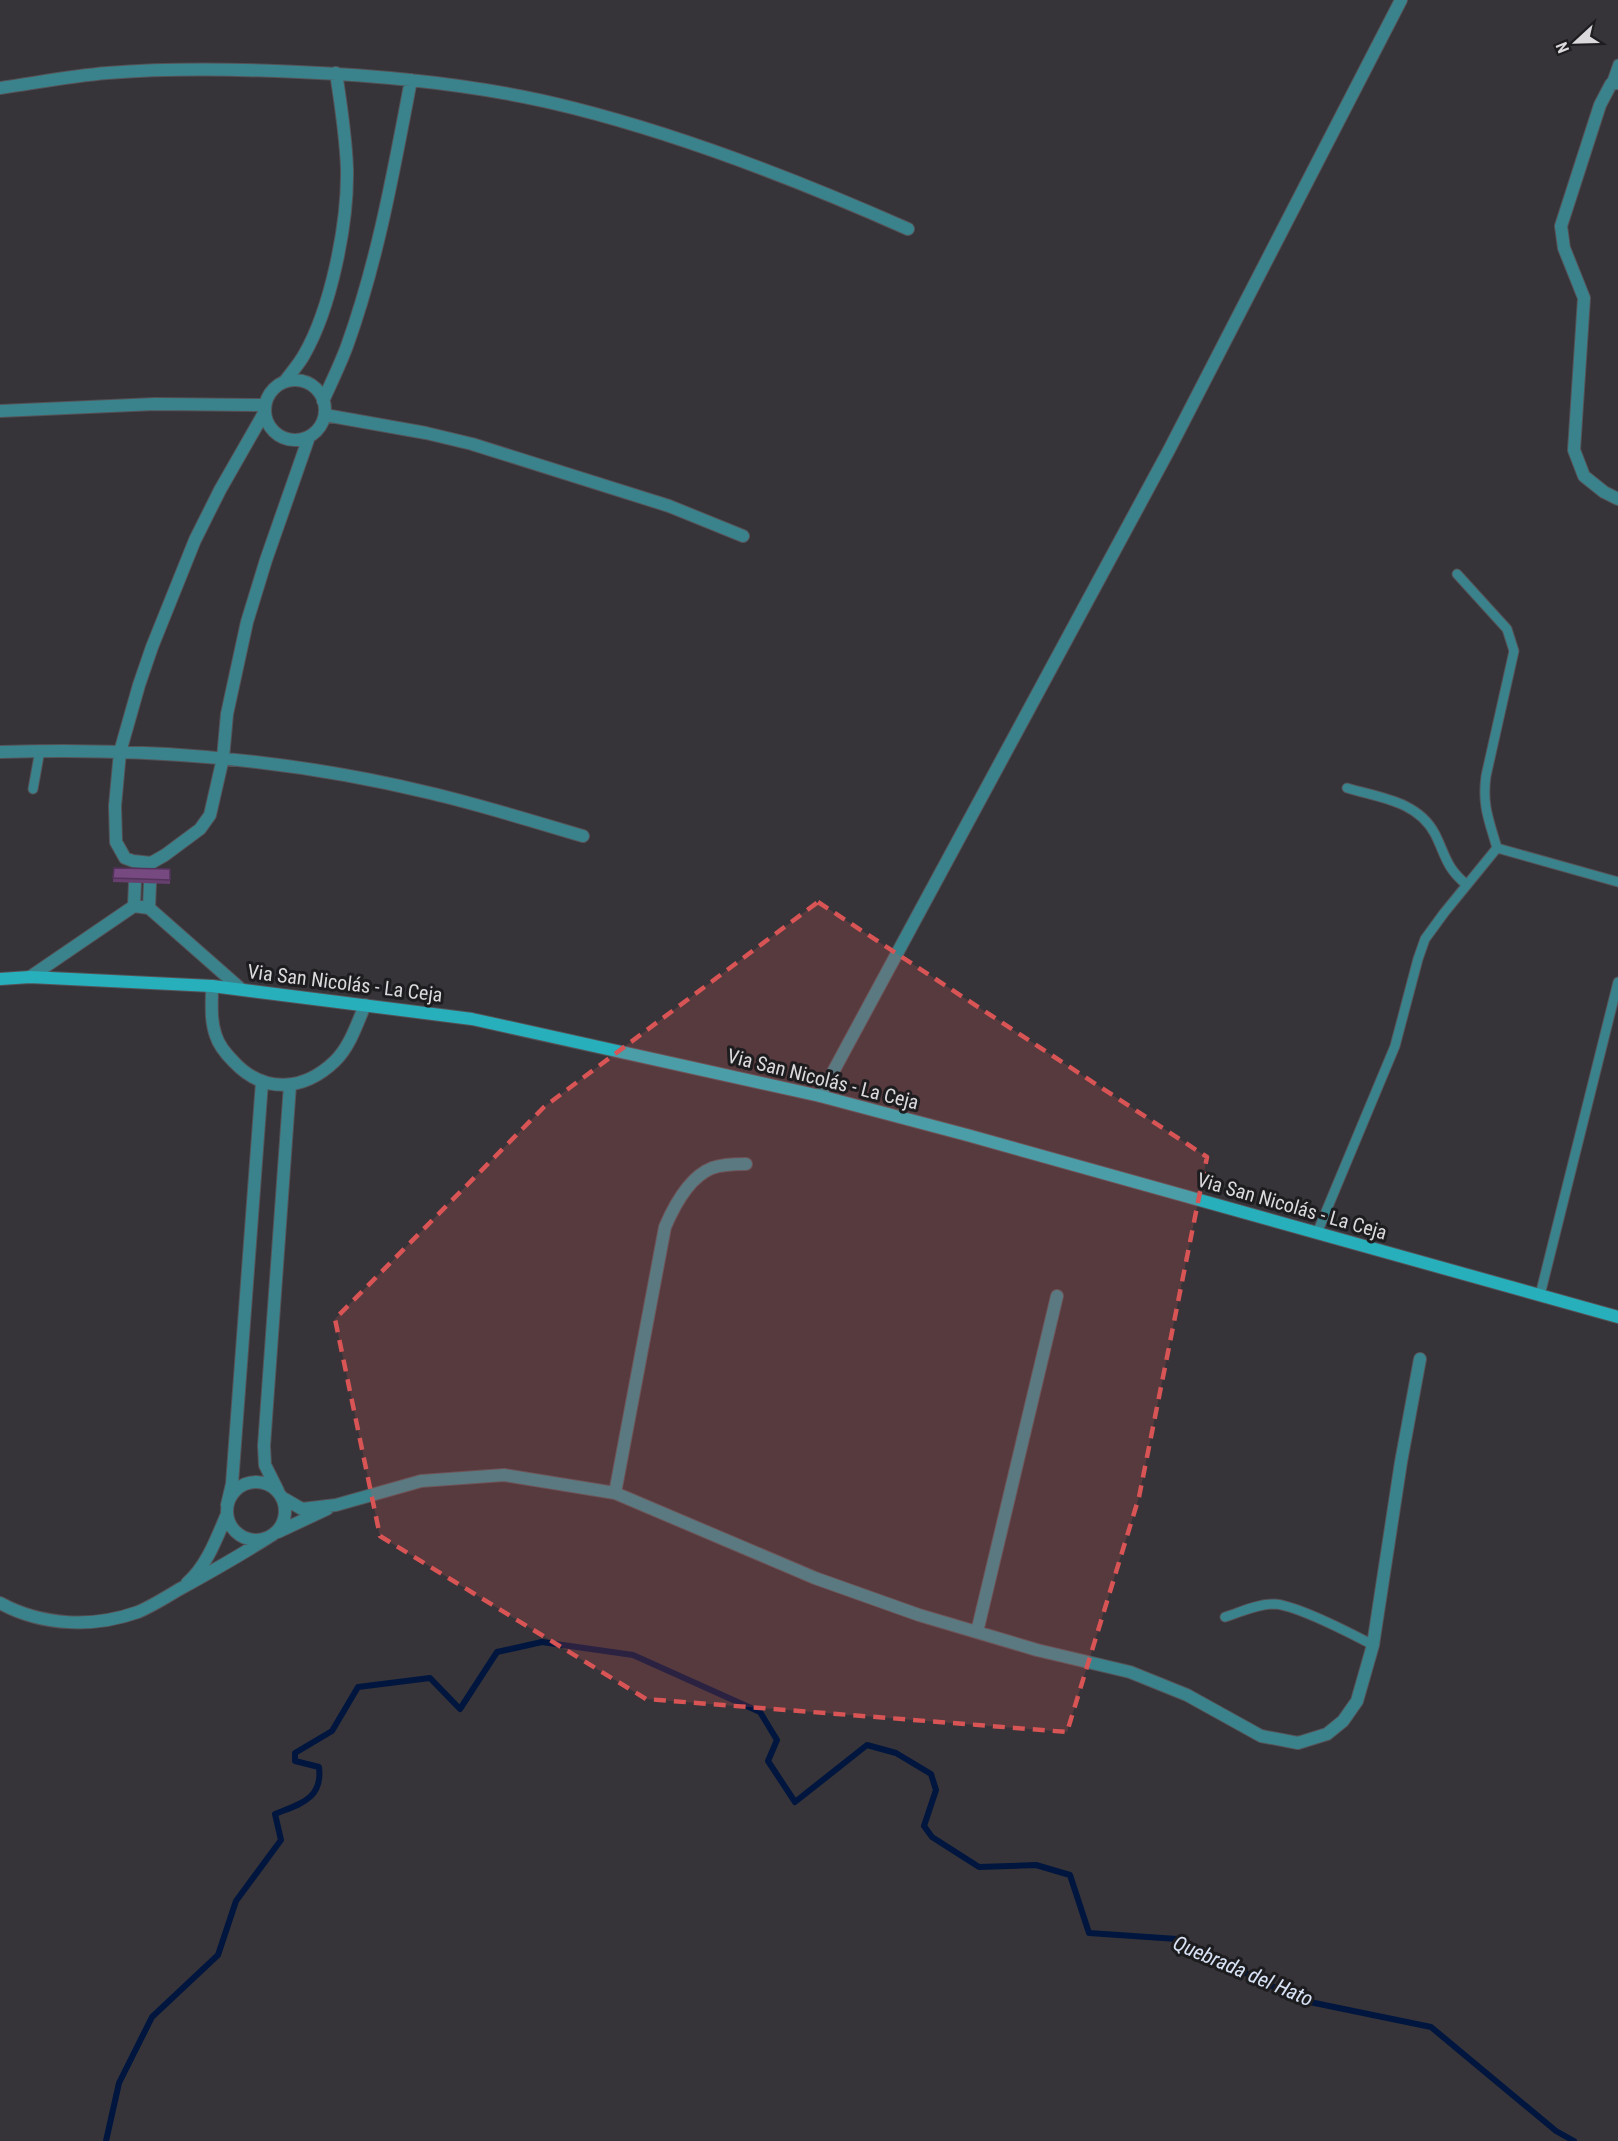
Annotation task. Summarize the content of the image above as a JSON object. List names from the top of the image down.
{
  "streets": {
    "street": ["Via San Nicolás - La Ceja"]
  },
  "water": ["Quebrada del Hato"],
  "north": "left"
}
